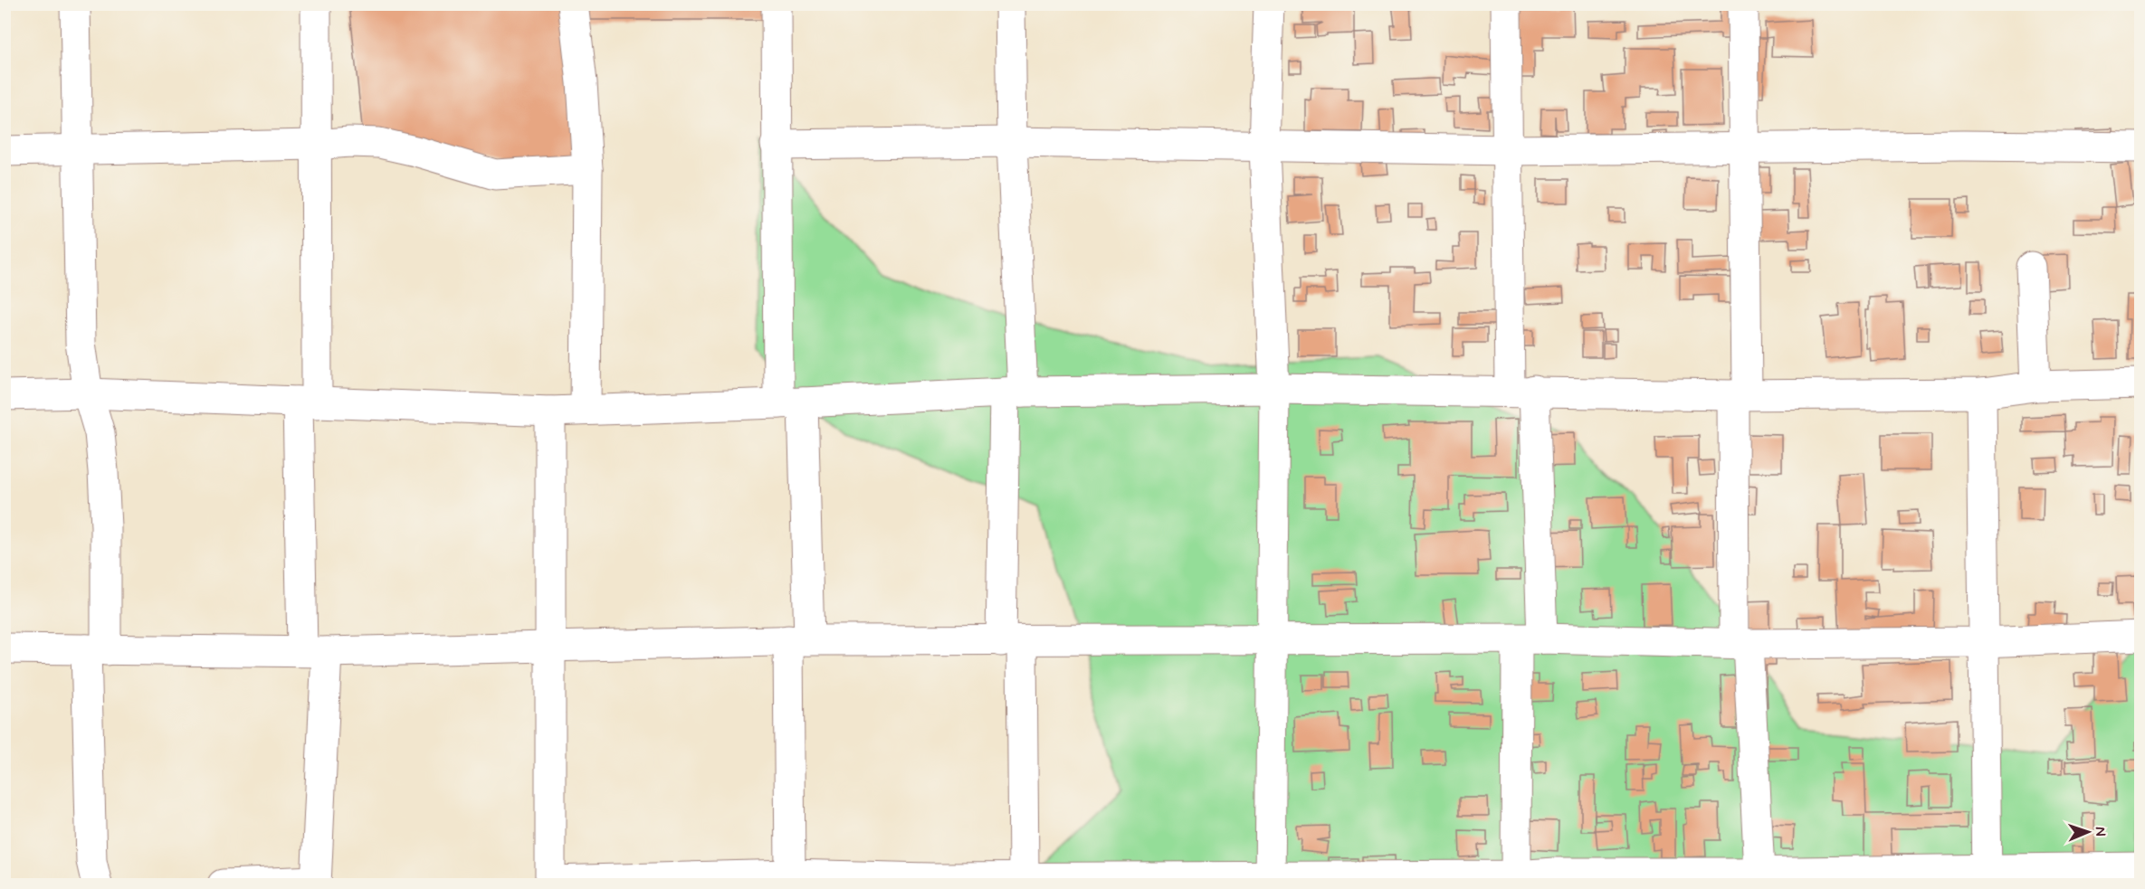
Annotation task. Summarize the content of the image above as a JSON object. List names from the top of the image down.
{
  "north": "right"
}
